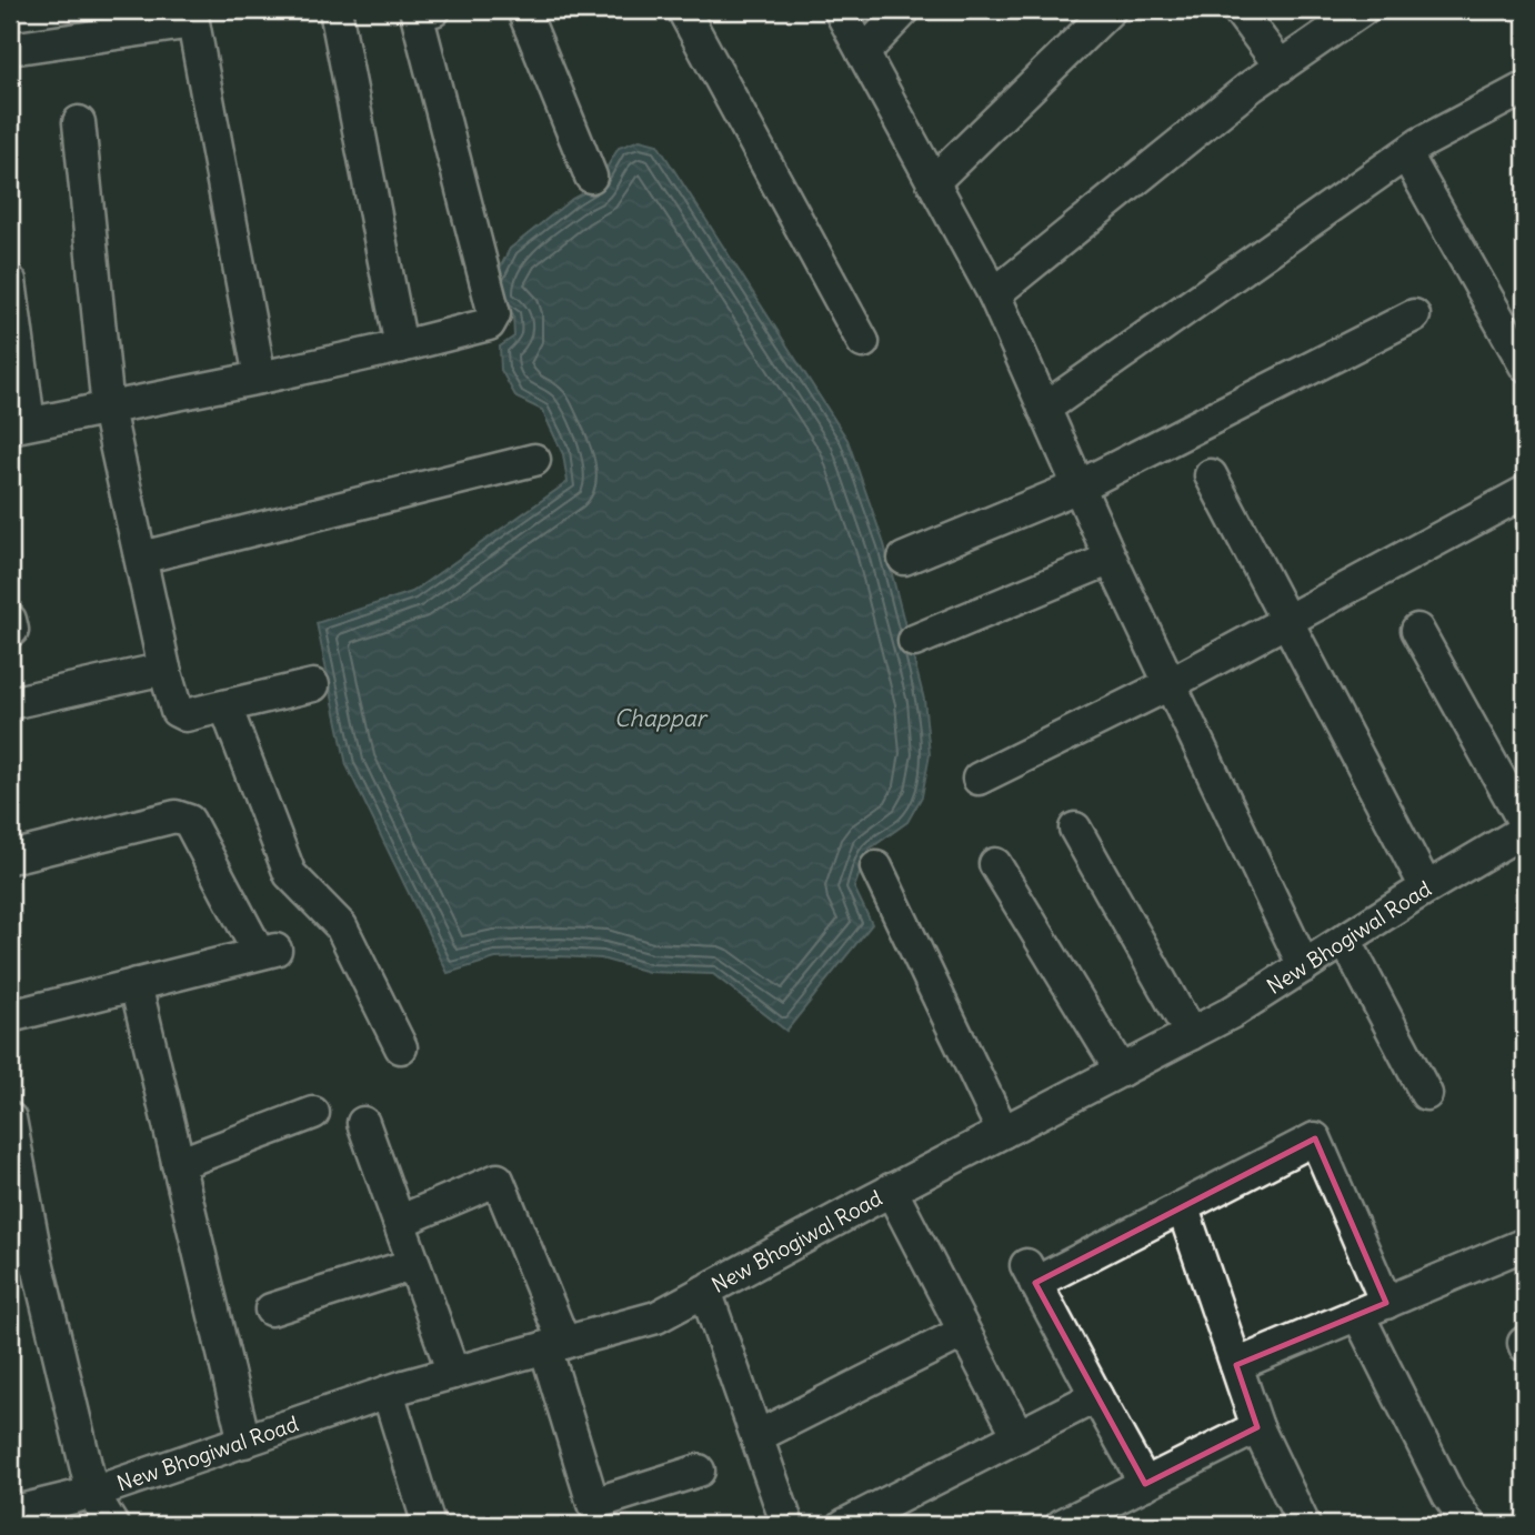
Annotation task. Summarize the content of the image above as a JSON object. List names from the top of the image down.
{
  "streets": {
    "street": ["New Bhogiwal Road"]
  },
  "water": ["Chappar"]
}
